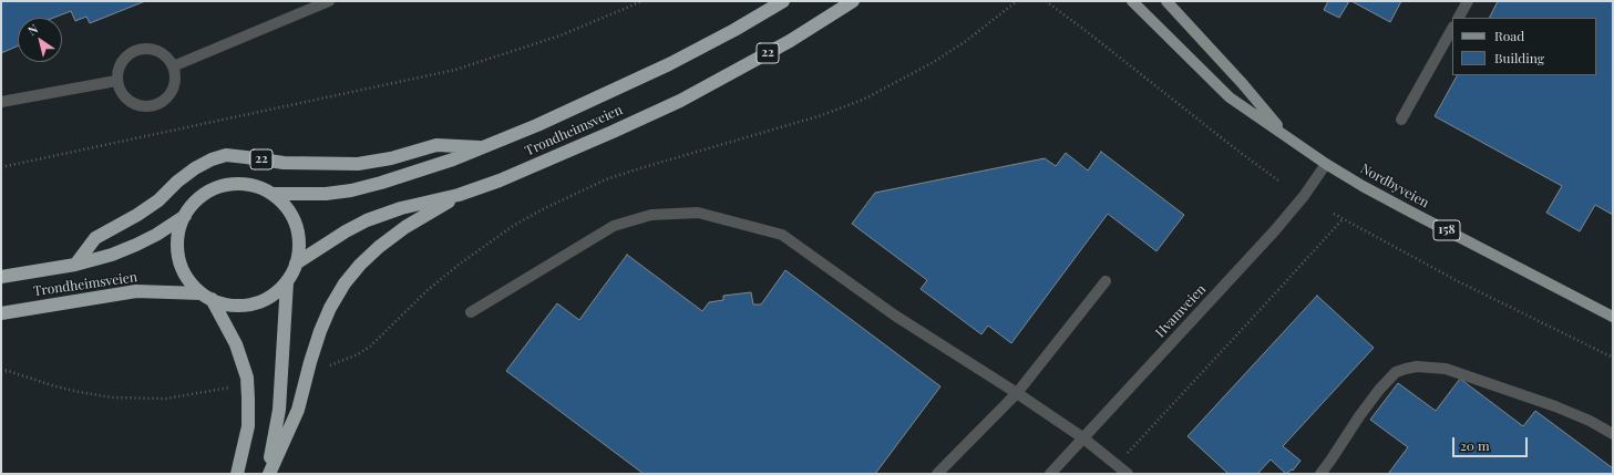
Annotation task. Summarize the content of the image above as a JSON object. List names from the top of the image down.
{
  "streets": {
    "highway": ["22", "Trondheimsveien"],
    "main road": ["Nordbyveien", "158"],
    "street": ["Hvamveien"]
  },
  "crossings": [
    ["22", "Trondheimsveien"],
    ["Nordbyveien", "Hvamveien"]
  ],
  "legend": ["Road", "Building"],
  "scale_bar": "20 m",
  "north": "top left"
}
